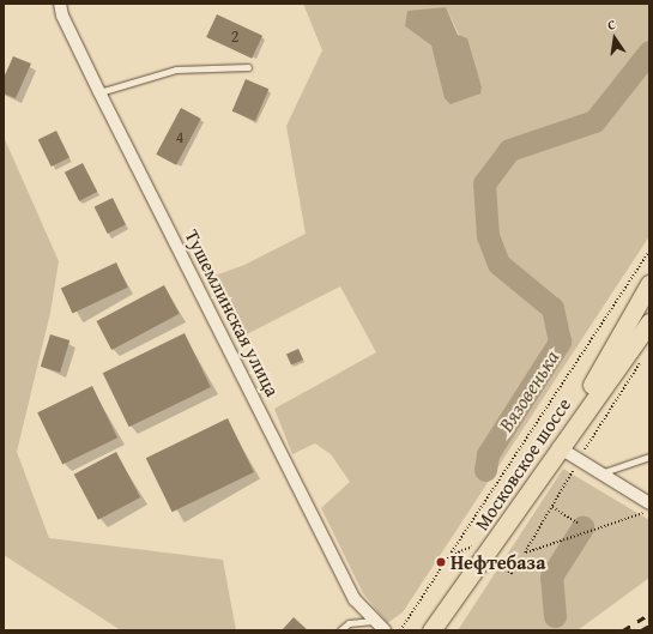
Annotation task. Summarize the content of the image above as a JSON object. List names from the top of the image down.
{
  "streets": {
    "main road": ["Московское шоссе"],
    "street": ["Тушемлинская улица"]
  },
  "water": ["Вязовенька"],
  "places": ["Нефтебаза"],
  "house_numbers": ["2", "4"],
  "north": "top"
}
